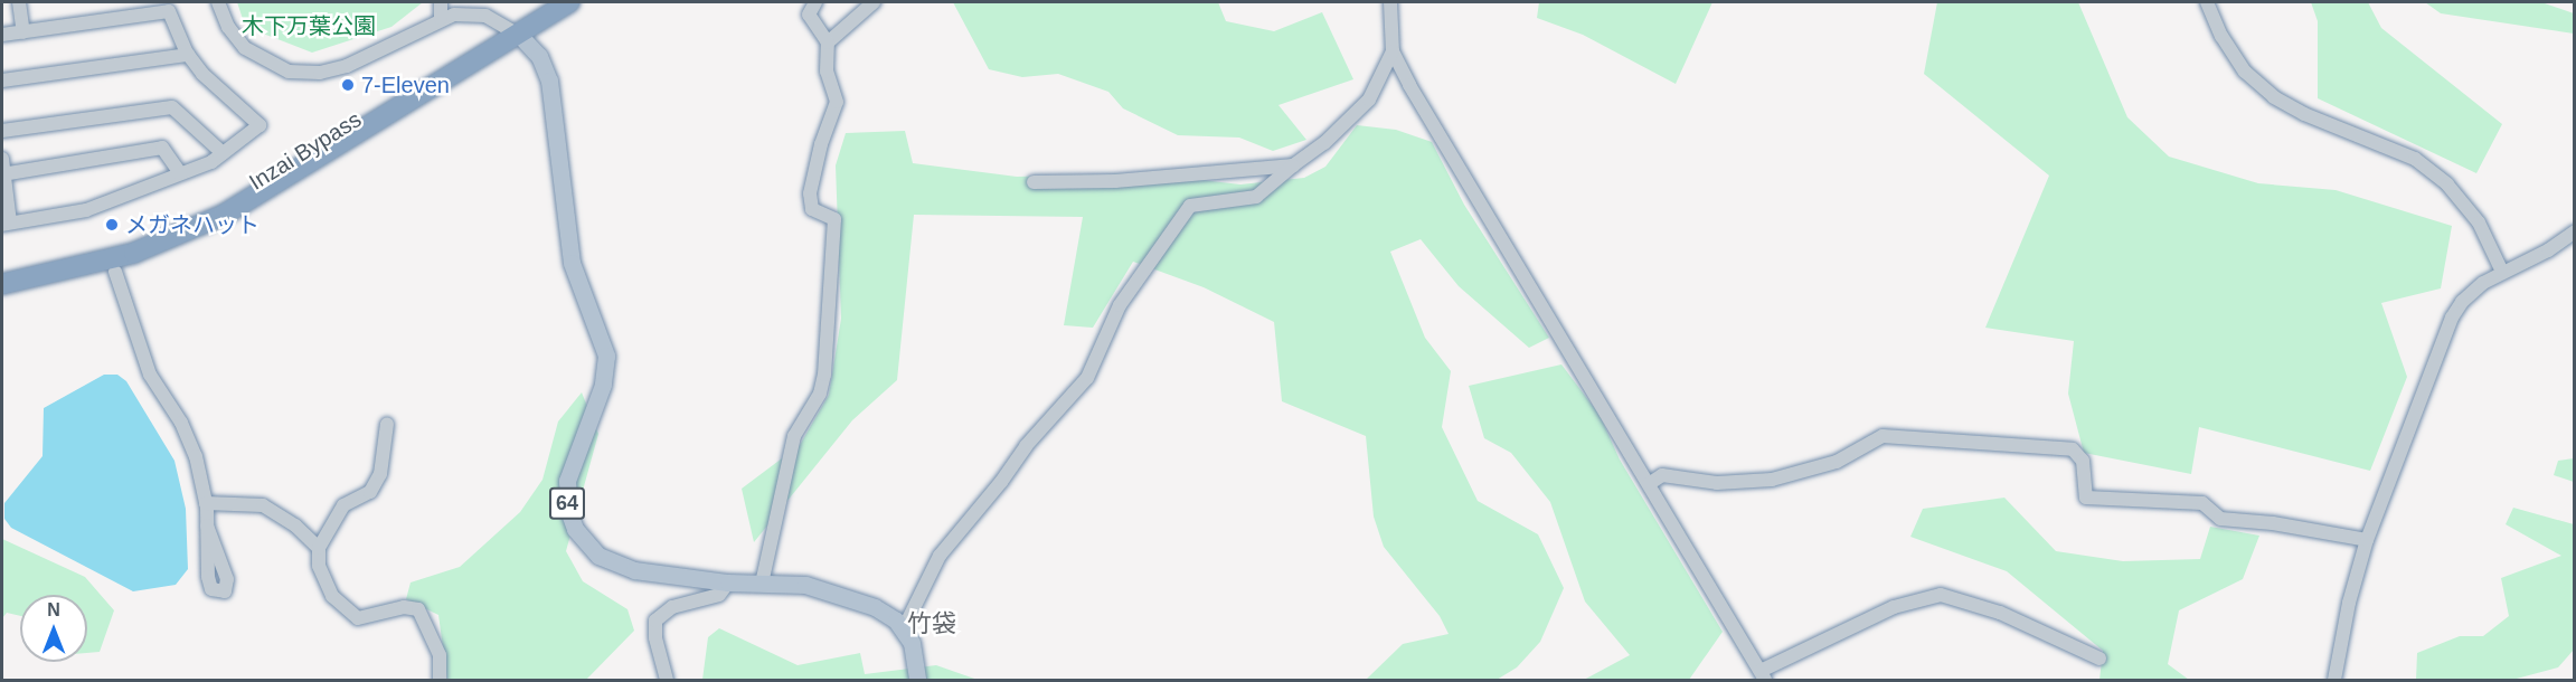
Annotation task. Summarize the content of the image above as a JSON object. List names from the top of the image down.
{
  "streets": {
    "highway": ["Inzai Bypass"],
    "main road": ["64"]
  },
  "crossings": [
    ["Inzai Bypass", "64"]
  ],
  "districts": ["竹袋"],
  "parks": ["木下万葉公園"],
  "places": ["7-Eleven", "メガネハット"],
  "north": "top"
}
